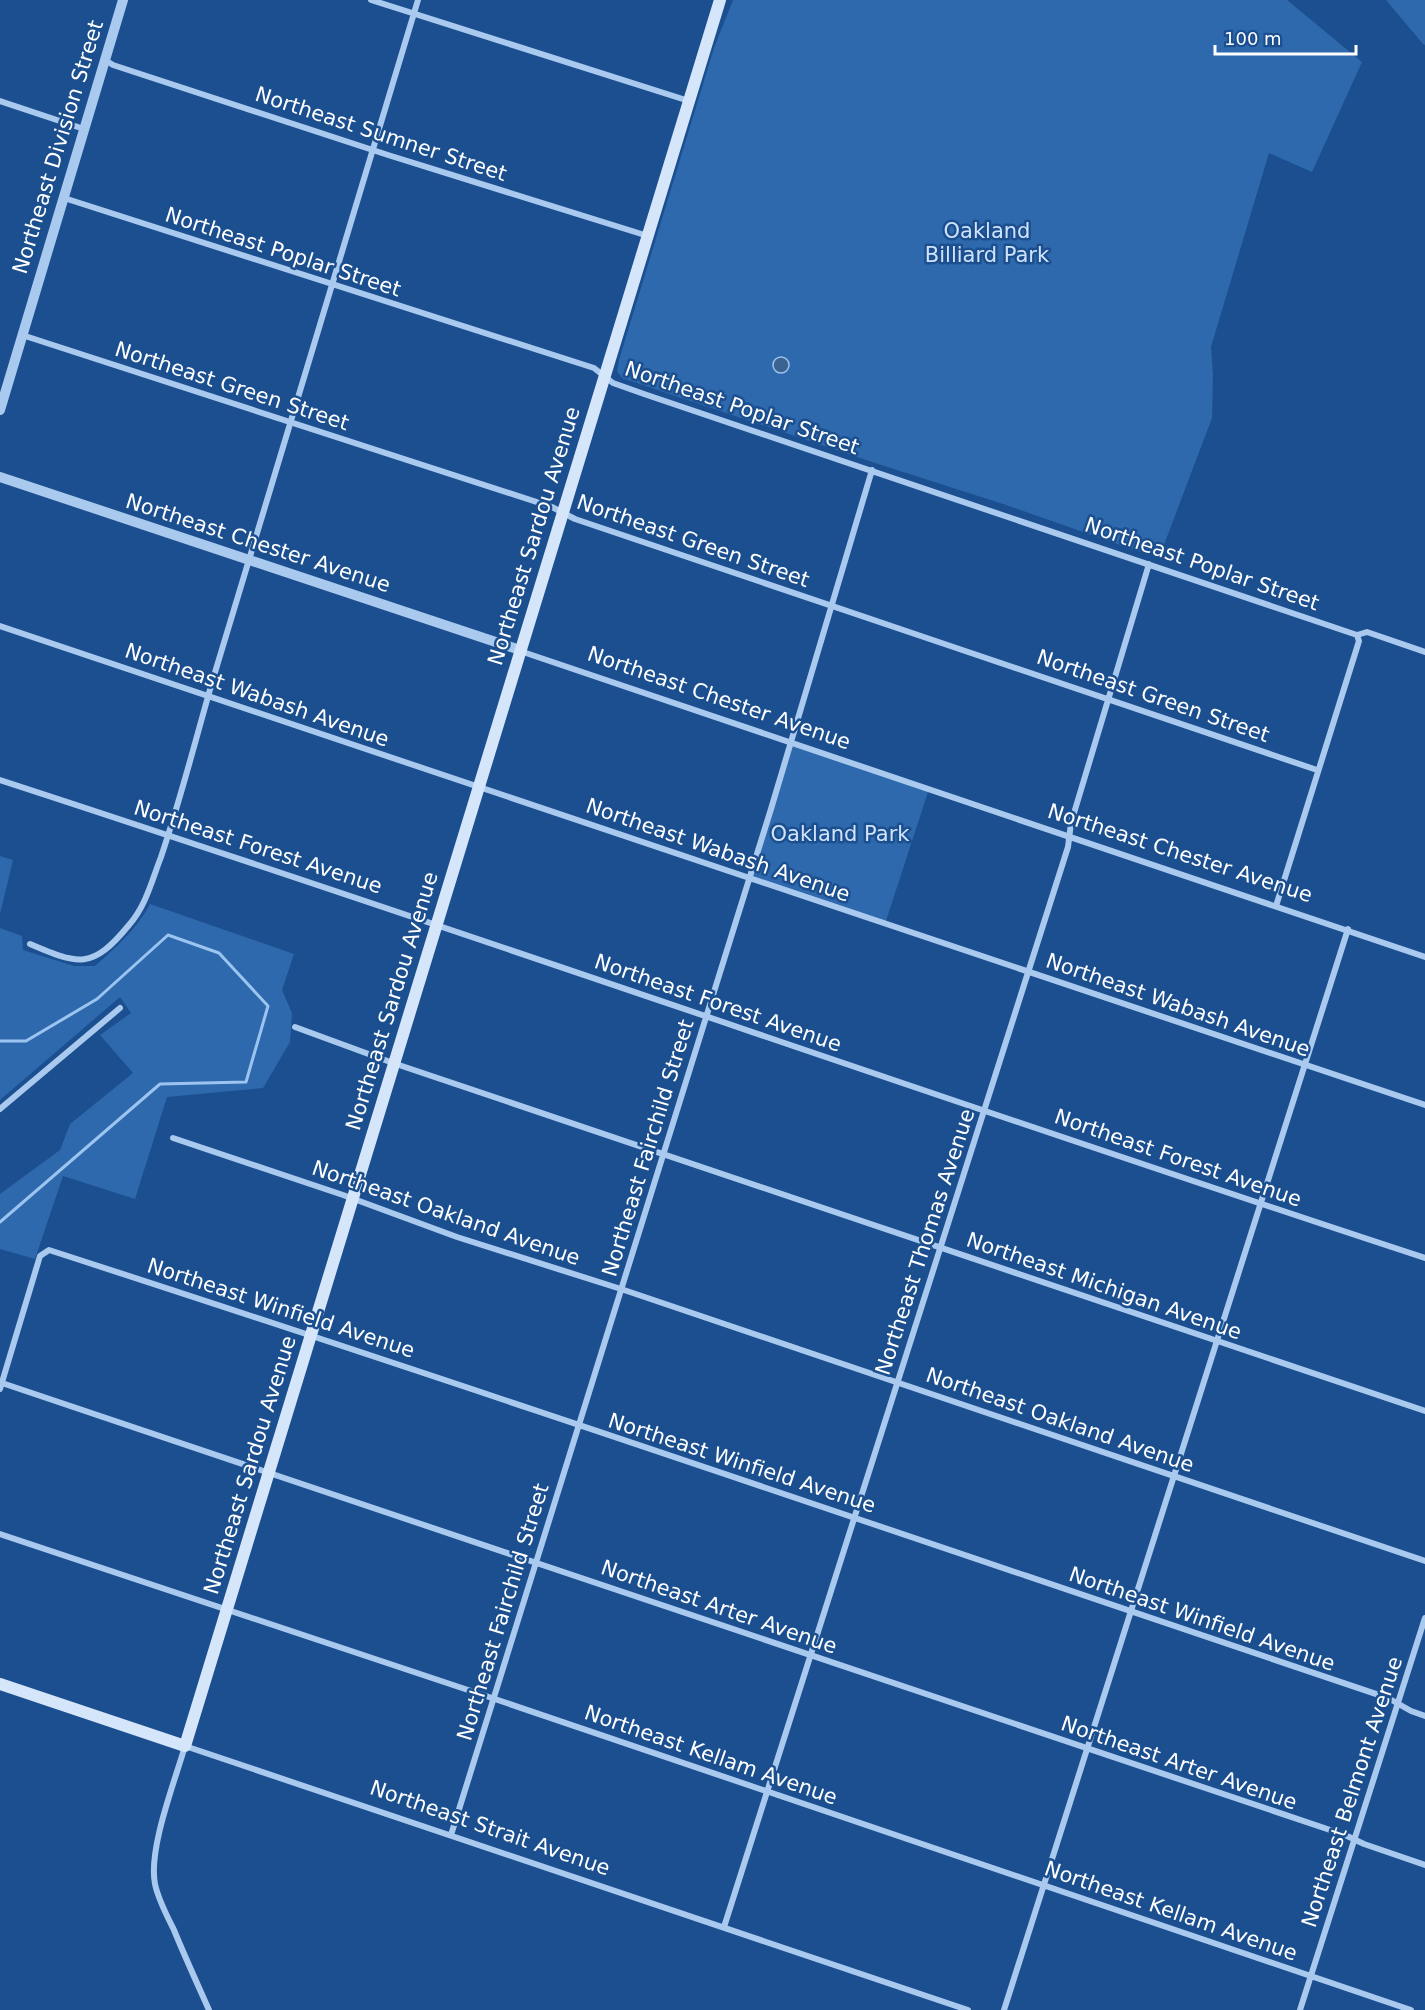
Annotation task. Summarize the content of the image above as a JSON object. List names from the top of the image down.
{
  "streets": {
    "main road": ["Northeast Sardou Avenue", "Northeast Strait Avenue"],
    "street": [
      "Northeast Sumner Street",
      "Northeast Division Street",
      "Northeast Poplar Street",
      "Northeast Green Street",
      "Northeast Chester Avenue",
      "Northeast Wabash Avenue",
      "Northeast Forest Avenue",
      "Northeast Fairchild Street",
      "Northeast Oakland Avenue",
      "Northeast Thomas Avenue",
      "Northeast Michigan Avenue",
      "Northeast Winfield Avenue",
      "Northeast Arter Avenue",
      "Northeast Kellam Avenue",
      "Northeast Belmont Avenue"
    ]
  },
  "crossings": [
    ["Northeast Sumner Street", "Northeast Division Street"],
    ["Northeast Sumner Street", "Northeast Sardou Avenue"],
    ["Northeast Division Street", "Northeast Poplar Street"],
    ["Northeast Division Street", "Northeast Green Street"],
    ["Northeast Poplar Street", "Northeast Sardou Avenue"],
    ["Northeast Poplar Street", "Northeast Fairchild Street"],
    ["Northeast Poplar Street", "Northeast Thomas Avenue"],
    ["Northeast Green Street", "Northeast Sardou Avenue"],
    ["Northeast Green Street", "Northeast Fairchild Street"],
    ["Northeast Green Street", "Northeast Thomas Avenue"],
    ["Northeast Sardou Avenue", "Northeast Chester Avenue"],
    ["Northeast Sardou Avenue", "Northeast Wabash Avenue"],
    ["Northeast Sardou Avenue", "Northeast Forest Avenue"],
    ["Northeast Sardou Avenue", "Northeast Oakland Avenue"],
    ["Northeast Sardou Avenue", "Northeast Michigan Avenue"],
    ["Northeast Sardou Avenue", "Northeast Winfield Avenue"],
    ["Northeast Sardou Avenue", "Northeast Arter Avenue"],
    ["Northeast Sardou Avenue", "Northeast Kellam Avenue"],
    ["Northeast Sardou Avenue", "Northeast Strait Avenue"],
    ["Northeast Chester Avenue", "Northeast Fairchild Street"],
    ["Northeast Chester Avenue", "Northeast Thomas Avenue"],
    ["Northeast Wabash Avenue", "Northeast Fairchild Street"],
    ["Northeast Wabash Avenue", "Northeast Thomas Avenue"],
    ["Northeast Forest Avenue", "Northeast Fairchild Street"],
    ["Northeast Forest Avenue", "Northeast Thomas Avenue"],
    ["Northeast Fairchild Street", "Northeast Oakland Avenue"],
    ["Northeast Fairchild Street", "Northeast Michigan Avenue"],
    ["Northeast Fairchild Street", "Northeast Winfield Avenue"],
    ["Northeast Fairchild Street", "Northeast Arter Avenue"],
    ["Northeast Fairchild Street", "Northeast Kellam Avenue"],
    ["Northeast Fairchild Street", "Northeast Strait Avenue"],
    ["Northeast Oakland Avenue", "Northeast Thomas Avenue"],
    ["Northeast Thomas Avenue", "Northeast Michigan Avenue"],
    ["Northeast Thomas Avenue", "Northeast Winfield Avenue"],
    ["Northeast Thomas Avenue", "Northeast Arter Avenue"],
    ["Northeast Thomas Avenue", "Northeast Kellam Avenue"],
    ["Northeast Thomas Avenue", "Northeast Strait Avenue"],
    ["Northeast Winfield Avenue", "Northeast Arter Avenue"],
    ["Northeast Winfield Avenue", "Northeast Belmont Avenue"],
    ["Northeast Arter Avenue", "Northeast Belmont Avenue"],
    ["Northeast Kellam Avenue", "Northeast Belmont Avenue"]
  ],
  "parks": ["Oakland Billiard Park", "Oakland Park"],
  "scale_bar": "100 m"
}
